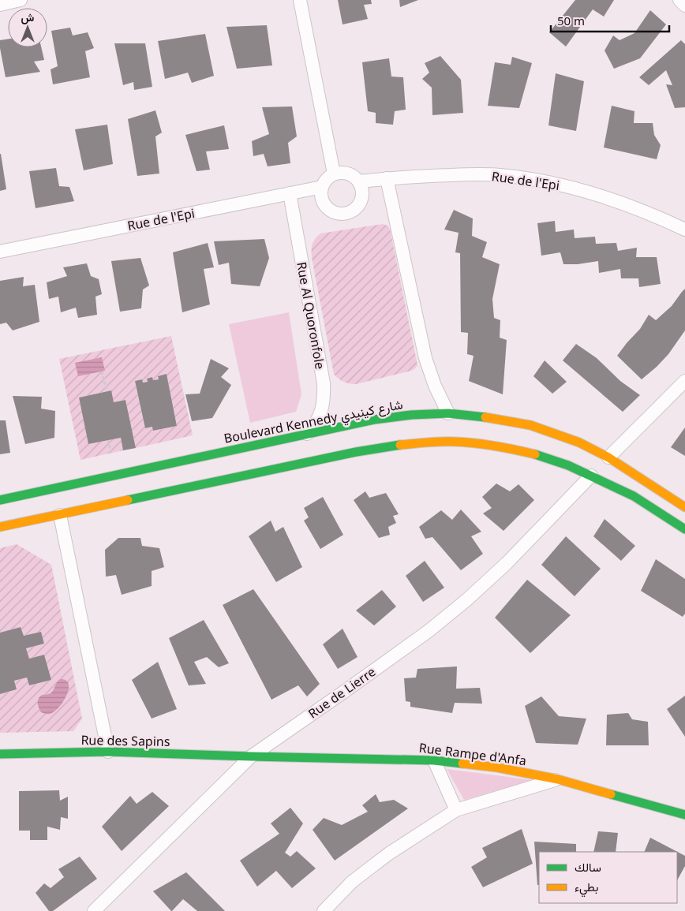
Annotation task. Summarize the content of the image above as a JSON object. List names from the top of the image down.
{
  "streets": {
    "main road": ["Boulevard Kennedy شارع كينيدي", "Rue des Sapins", "Rue Rampe d'Anfa"],
    "street": ["Rue de l'Epi", "Rue Al Quoronfole", "Rue de Lierre"]
  },
  "crossings": [
    ["Rue de l'Epi", "Rue Al Quoronfole"],
    ["Rue Al Quoronfole", "Boulevard Kennedy شارع كينيدي"],
    ["Rue de Lierre", "Rue des Sapins"],
    ["Rue de Lierre", "Rue Rampe d'Anfa"],
    ["Rue des Sapins", "Rue Rampe d'Anfa"]
  ],
  "legend": ["سالك", "بطيء"],
  "scale_bar": "50 m",
  "north": "top"
}
